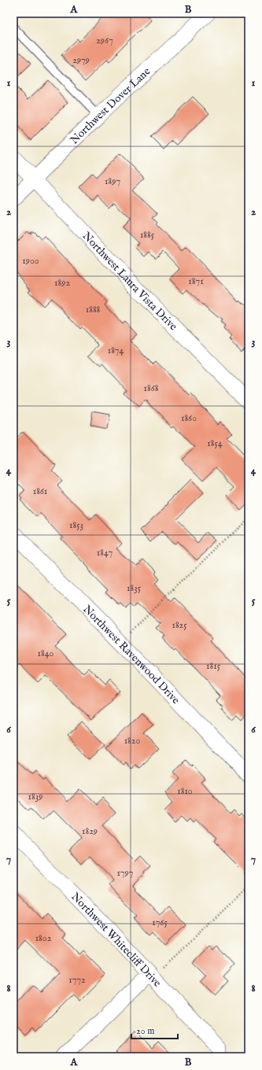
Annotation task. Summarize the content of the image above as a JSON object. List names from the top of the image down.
{
  "streets": {
    "street": [
      "Northwest Dover Lane",
      "Northwest Laura Vista Drive",
      "Northwest Ravenwood Drive",
      "Northwest Whitecliff Drive"
    ]
  },
  "crossings": [
    ["Northwest Dover Lane", "Northwest Laura Vista Drive"]
  ],
  "house_numbers": [
    "2967",
    "2979",
    "1897",
    "1885",
    "1900",
    "1871",
    "1892",
    "1888",
    "1874",
    "1868",
    "1860",
    "1854",
    "1861",
    "1853",
    "1847",
    "1835",
    "1825",
    "1840",
    "1815",
    "1820",
    "1810",
    "1839",
    "1829",
    "1797",
    "1765",
    "1802",
    "1772"
  ],
  "scale_bar": "20 m",
  "grid": {
    "columns": ["A", "B"],
    "rows": [
      "1",
      "2",
      "3",
      "4",
      "5",
      "6",
      "7",
      "8"
    ]
  }
}
